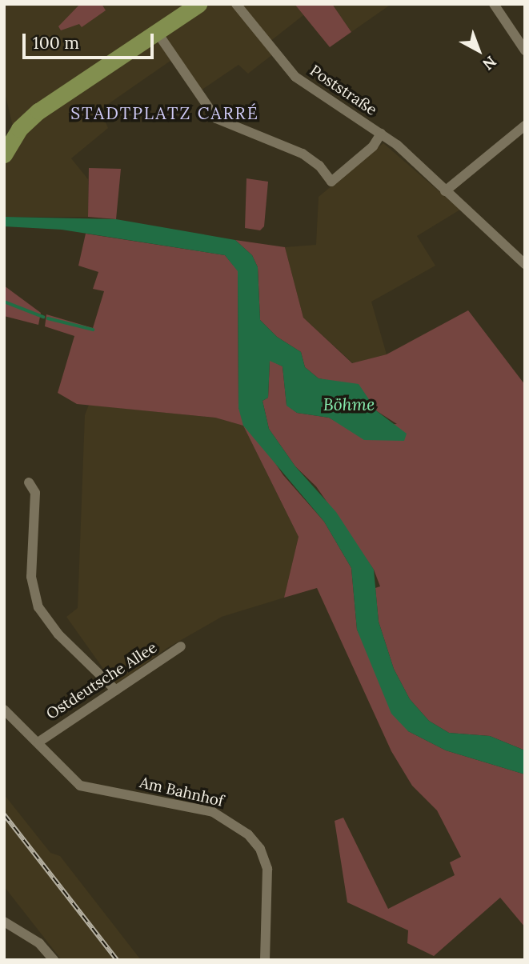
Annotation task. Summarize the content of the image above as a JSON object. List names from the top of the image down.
{
  "streets": {
    "street": ["Poststraße", "Ostdeutsche Allee", "Am Bahnhof"]
  },
  "crossings": [
    ["Ostdeutsche Allee", "Am Bahnhof"]
  ],
  "districts": ["STADTPLATZ CARRÉ"],
  "water": ["Böhme"],
  "scale_bar": "100 m",
  "north": "bottom right"
}
